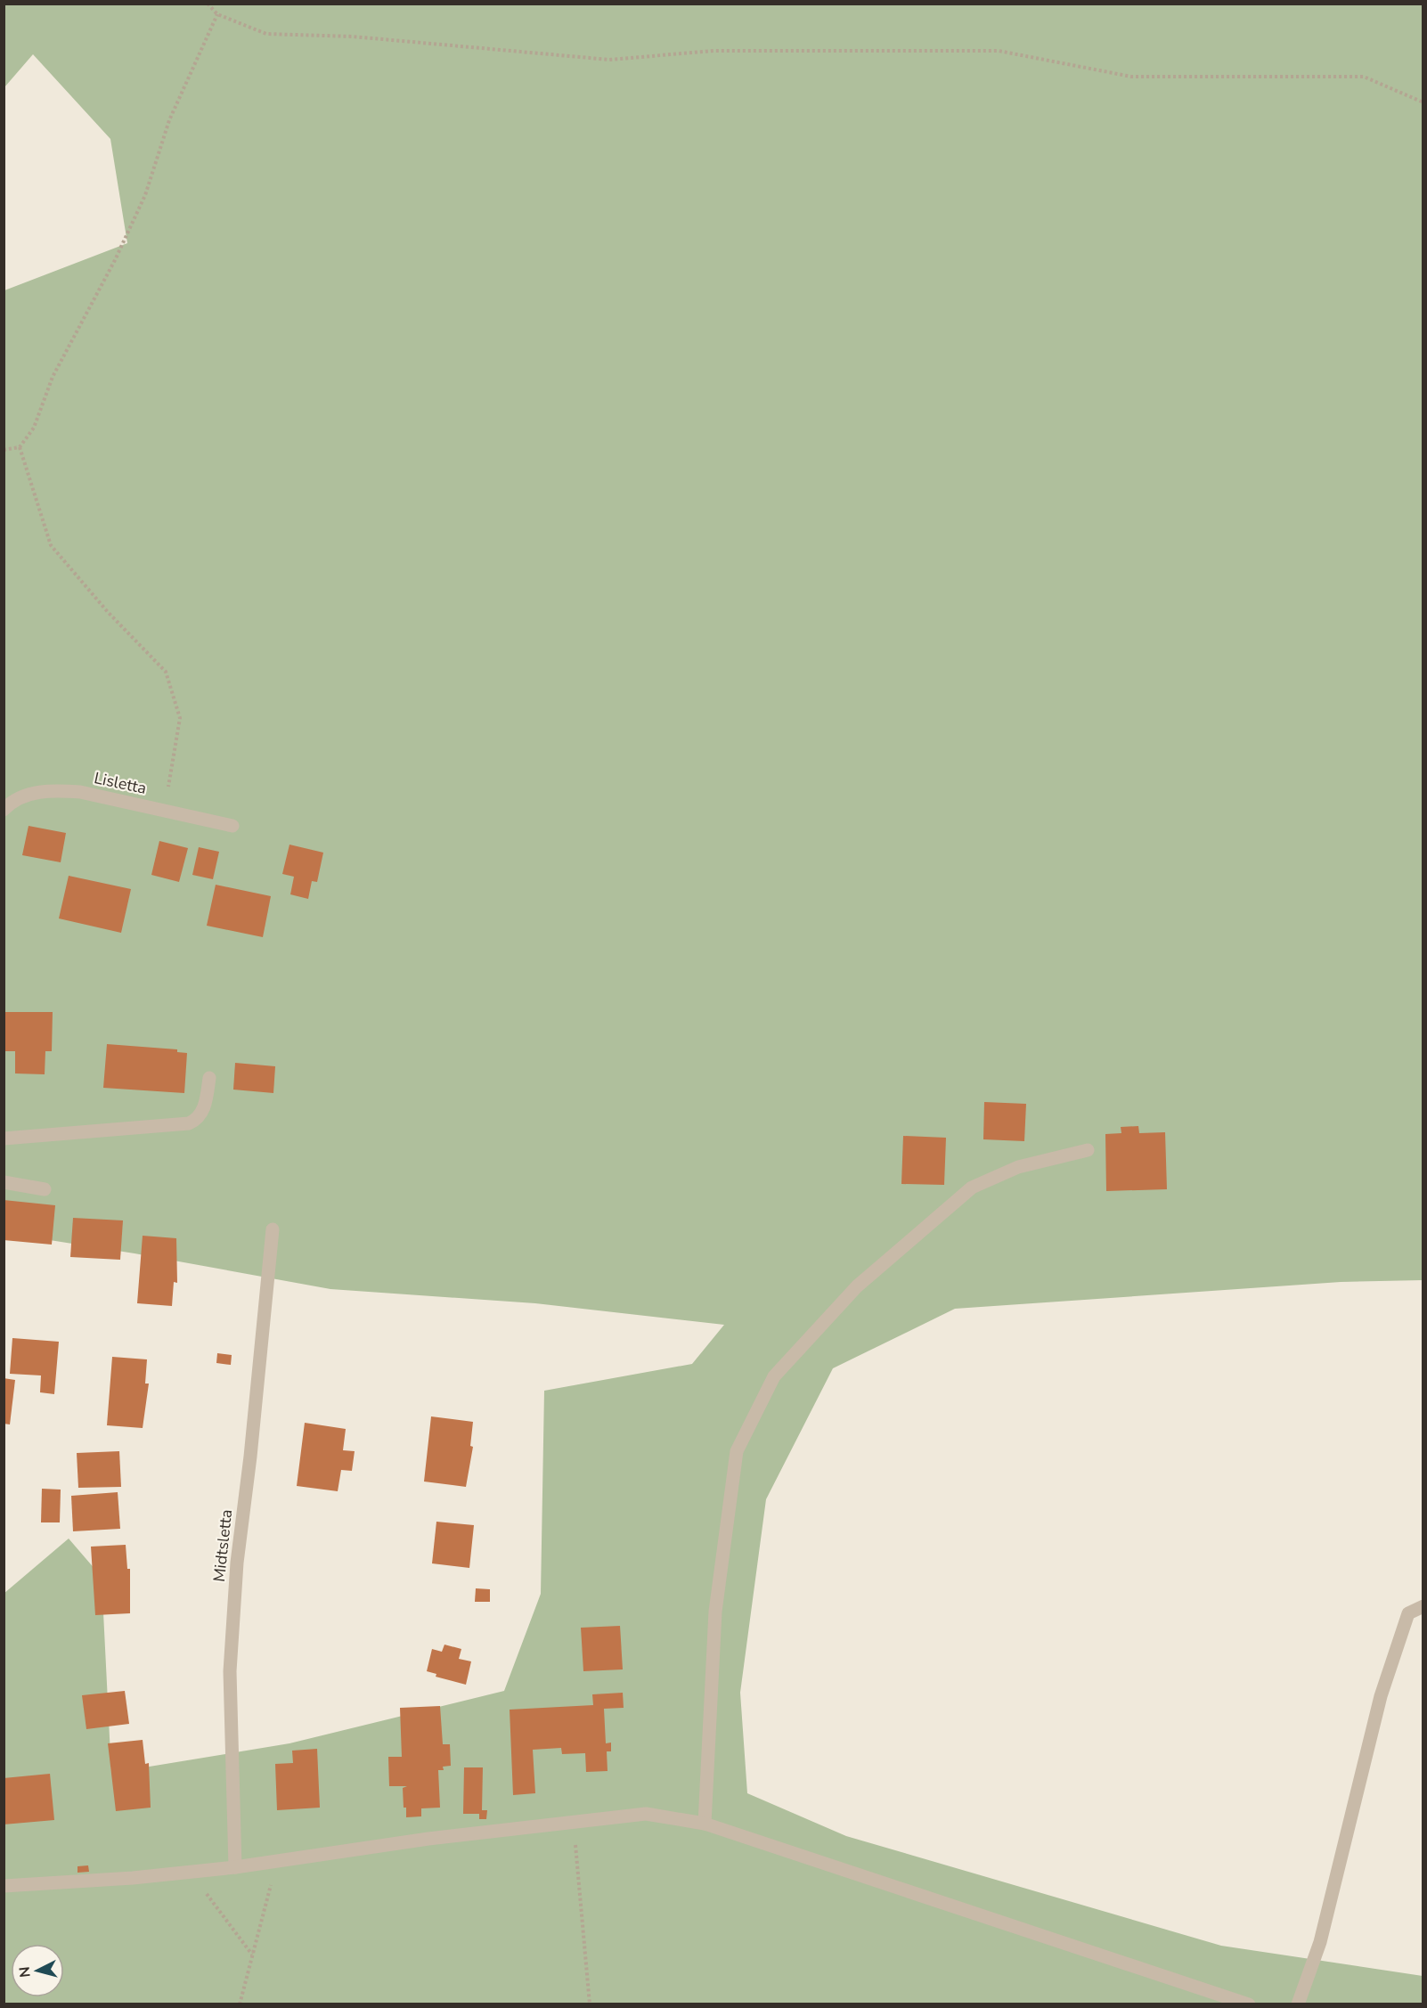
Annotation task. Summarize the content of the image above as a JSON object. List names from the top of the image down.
{
  "streets": {
    "lane": ["Lisletta", "Midtsletta"]
  },
  "north": "left"
}
